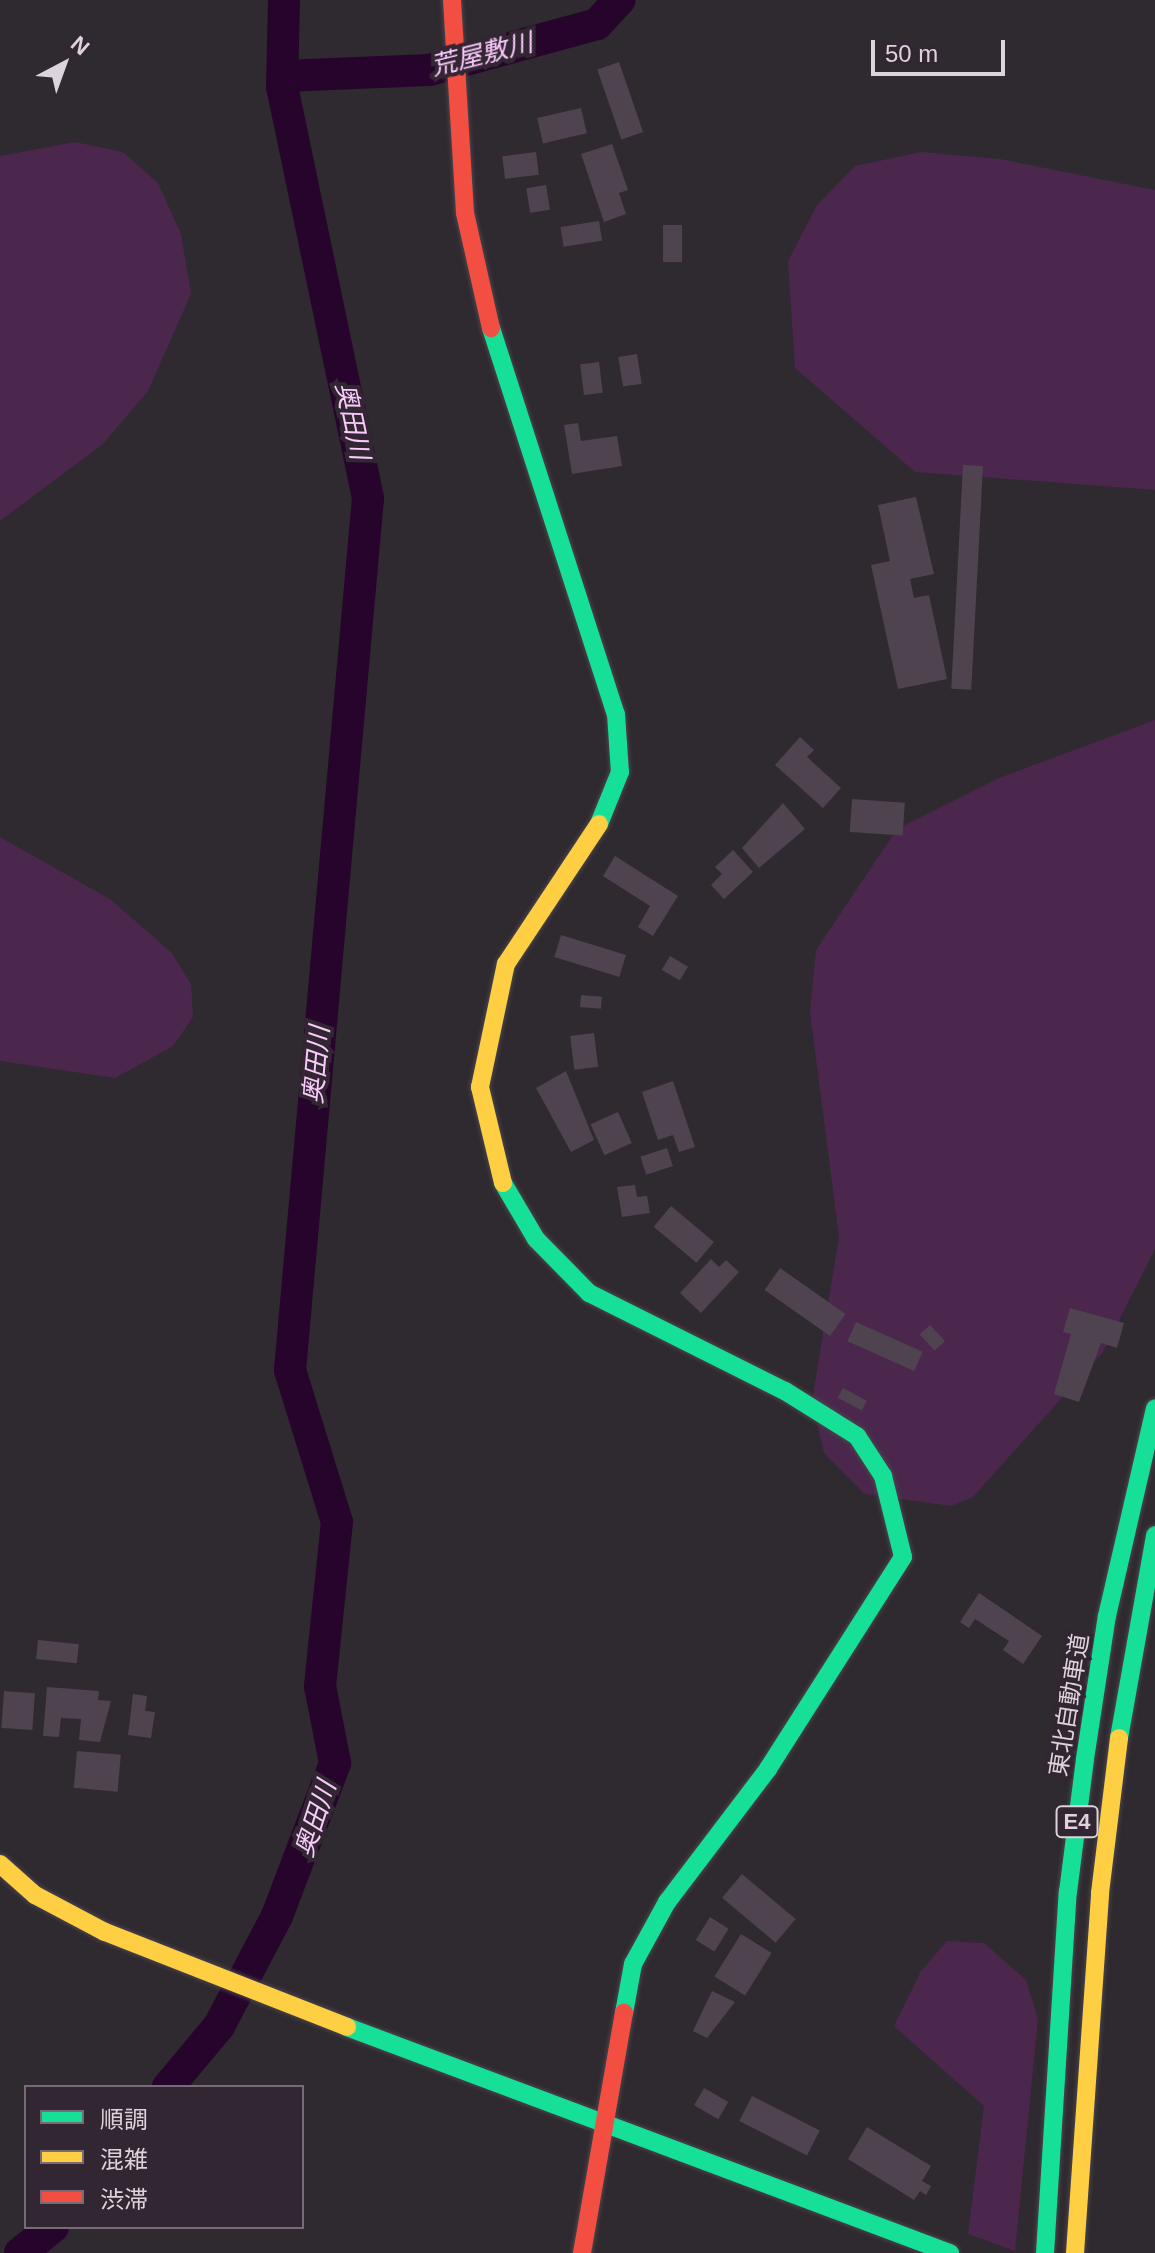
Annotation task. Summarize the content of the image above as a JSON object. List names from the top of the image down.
{
  "streets": {
    "main road": ["東北自動車道", "E4"]
  },
  "water": ["荒屋敷川", "奥田川"],
  "legend": ["順調", "混雑", "渋滞"],
  "scale_bar": "50 m",
  "north": "top right"
}
